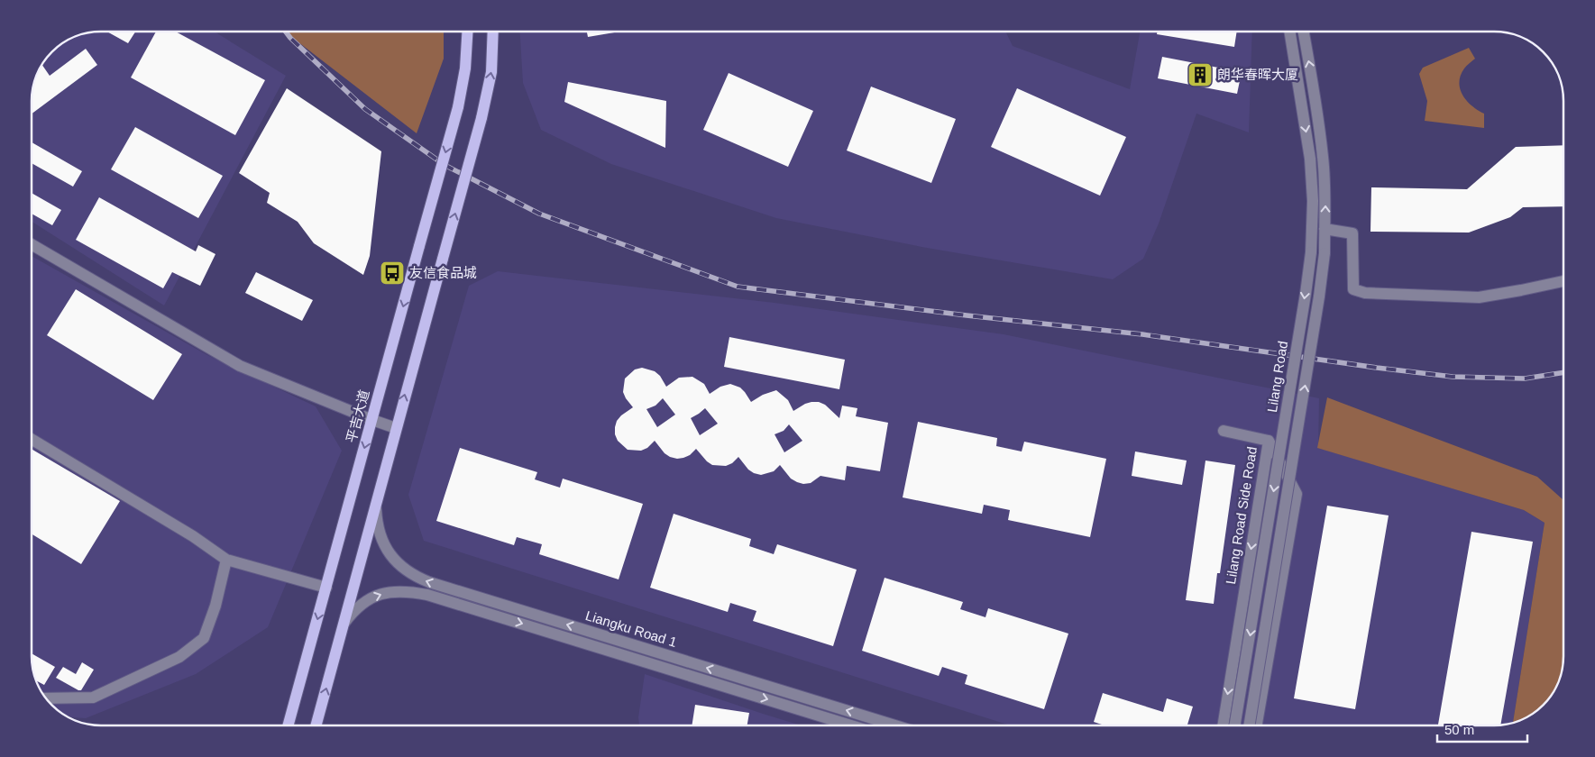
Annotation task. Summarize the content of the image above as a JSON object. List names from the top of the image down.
{
  "streets": {
    "main road": ["平吉大道"],
    "street": ["Lilang Road", "Lilang Road Side Road", "Liangku Road 1"]
  },
  "places": {
    "building": ["朗华春晖大厦"],
    "bus stop": ["友信食品城"]
  },
  "scale_bar": "50 m"
}
